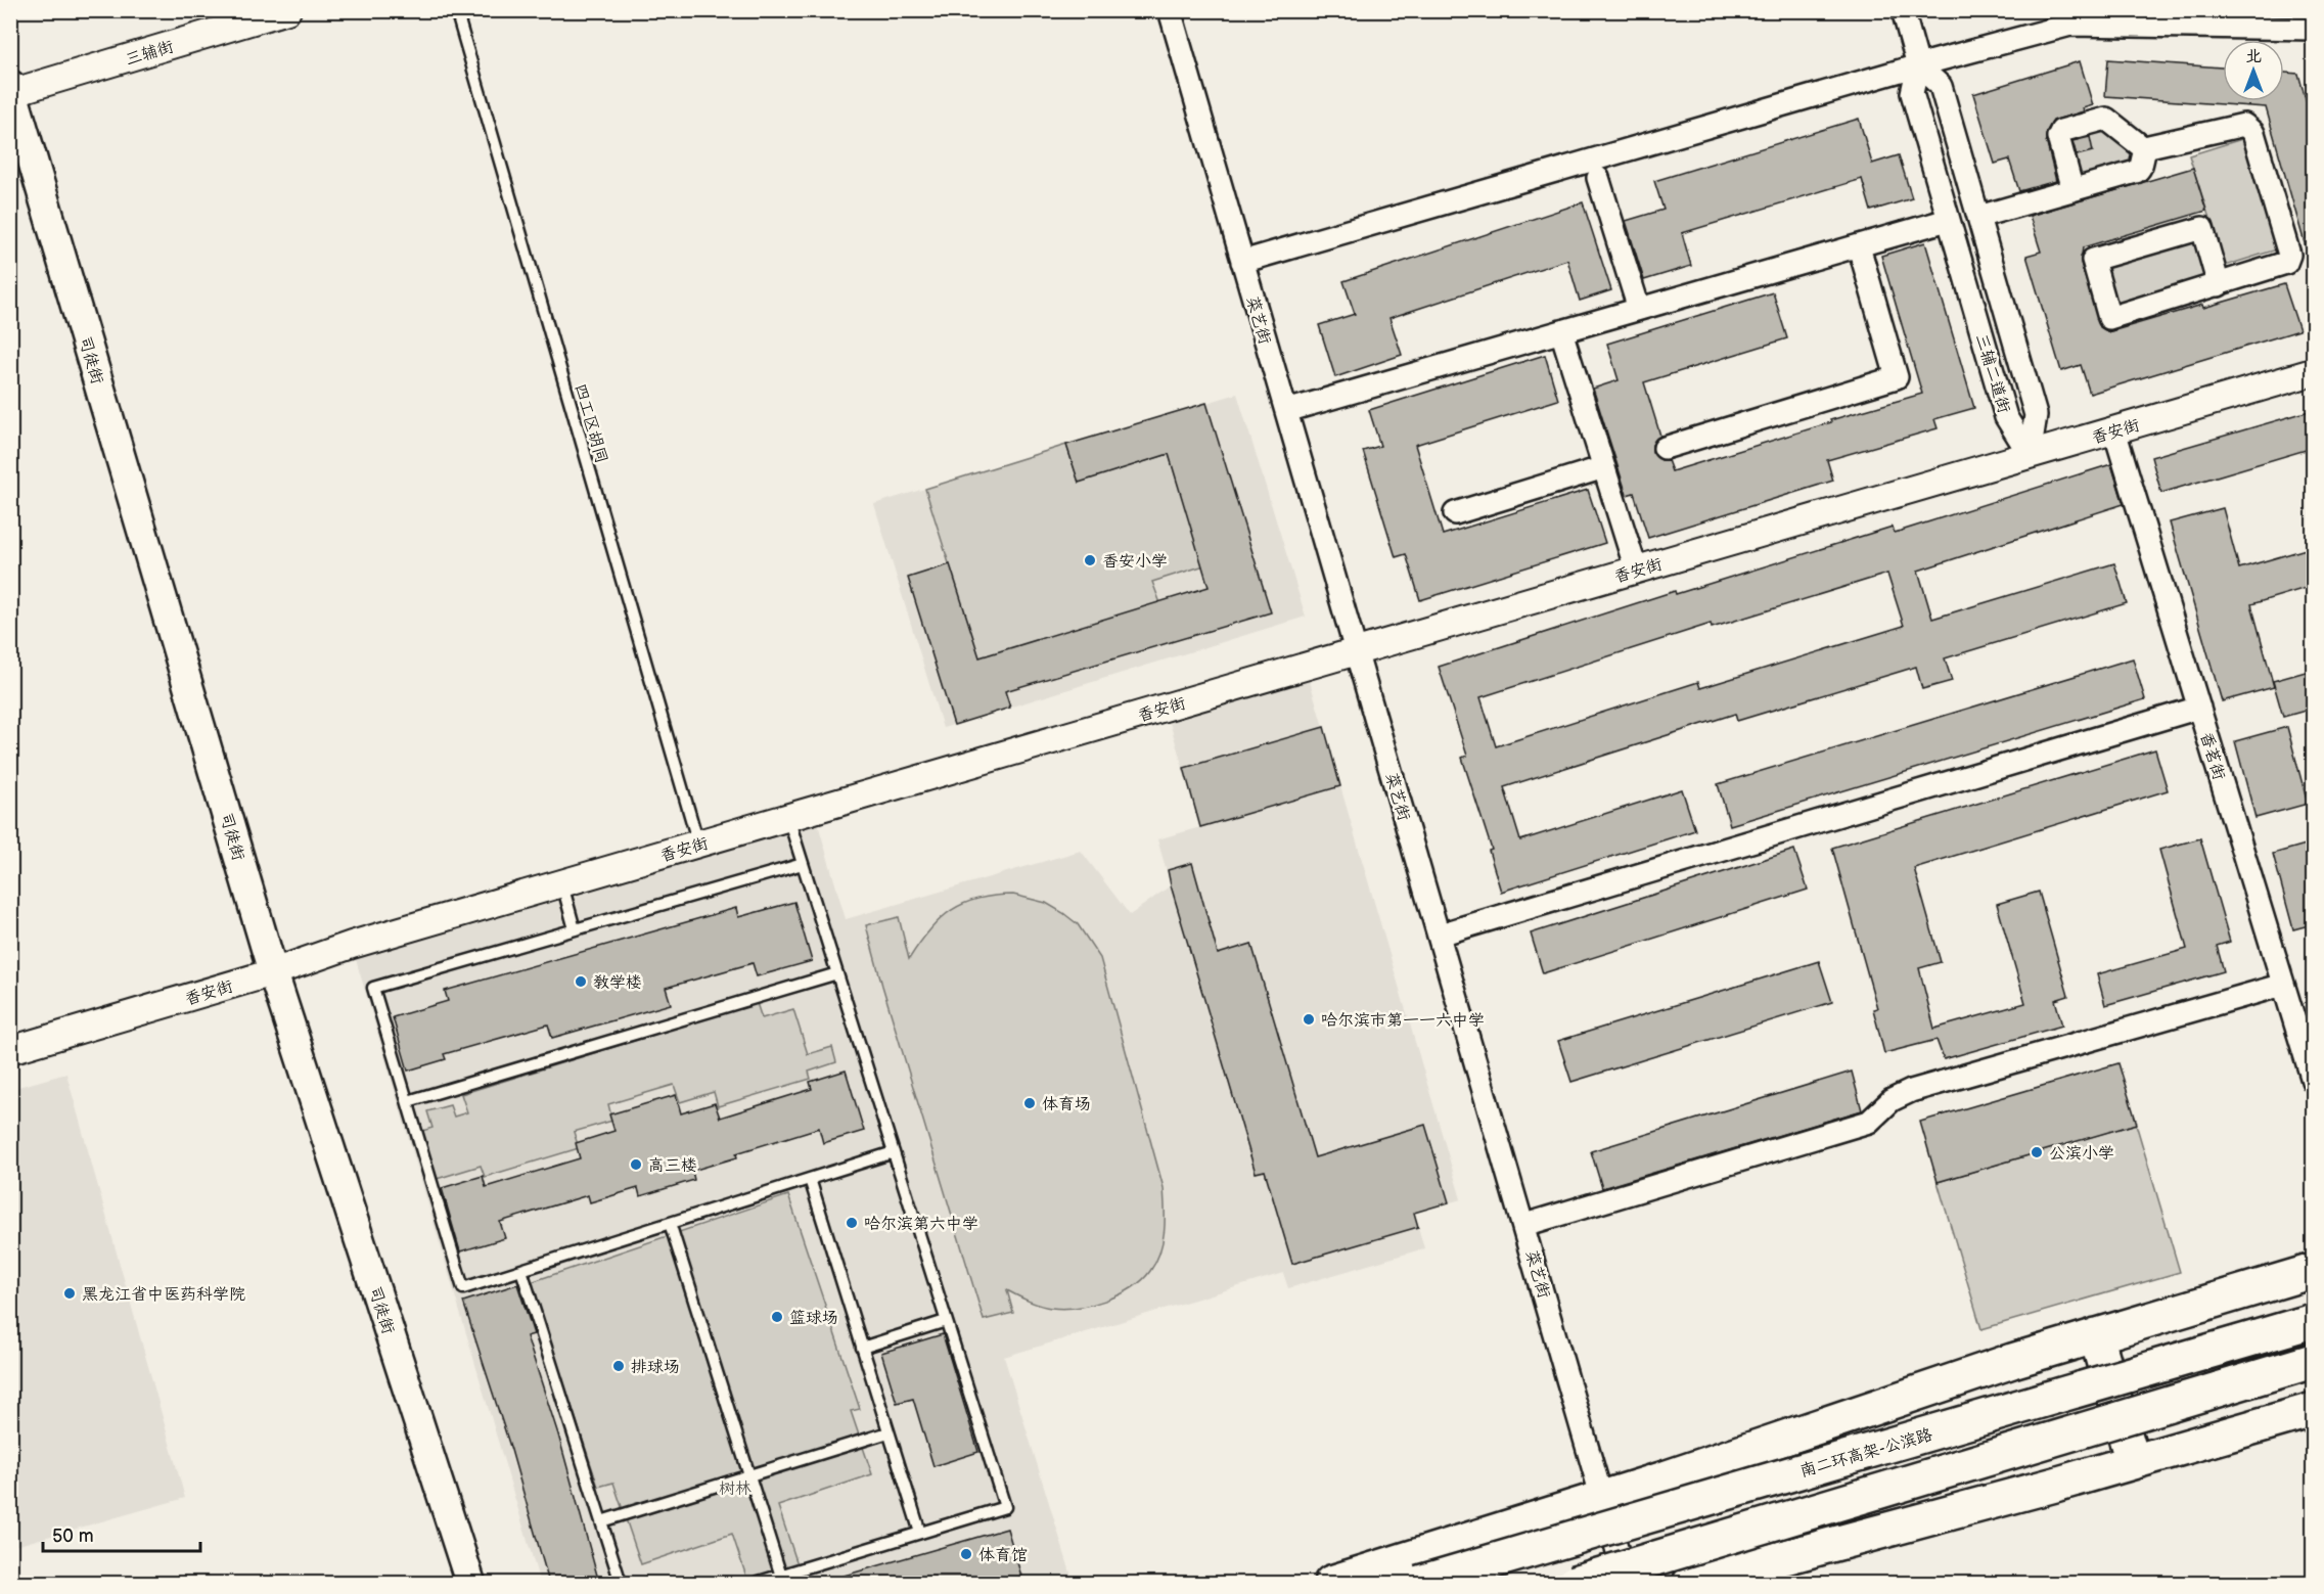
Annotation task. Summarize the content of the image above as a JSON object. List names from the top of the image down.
{
  "streets": {
    "highway": ["南二环高架-公滨路"],
    "main road": ["司徒街"],
    "street": [
      "三辅街",
      "菜艺街",
      "三辅二道街",
      "香安街",
      "香茗街"
    ],
    "lane": ["四工区胡同"]
  },
  "crossings": [
    ["三辅街", "司徒街"],
    ["菜艺街", "香安街"],
    ["司徒街", "香安街"],
    ["三辅二道街", "香安街"],
    ["四工区胡同", "香安街"],
    ["香安街", "香茗街"]
  ],
  "parks": ["树林"],
  "places": [
    "香安小学",
    "教学楼",
    "哈尔滨市第一一六中学",
    "体育场",
    "公滨小学",
    "高三楼",
    "哈尔滨第六中学",
    "黑龙江省中医药科学院",
    "篮球场",
    "排球场",
    "体育馆"
  ],
  "scale_bar": "50 m",
  "north": "top"
}
